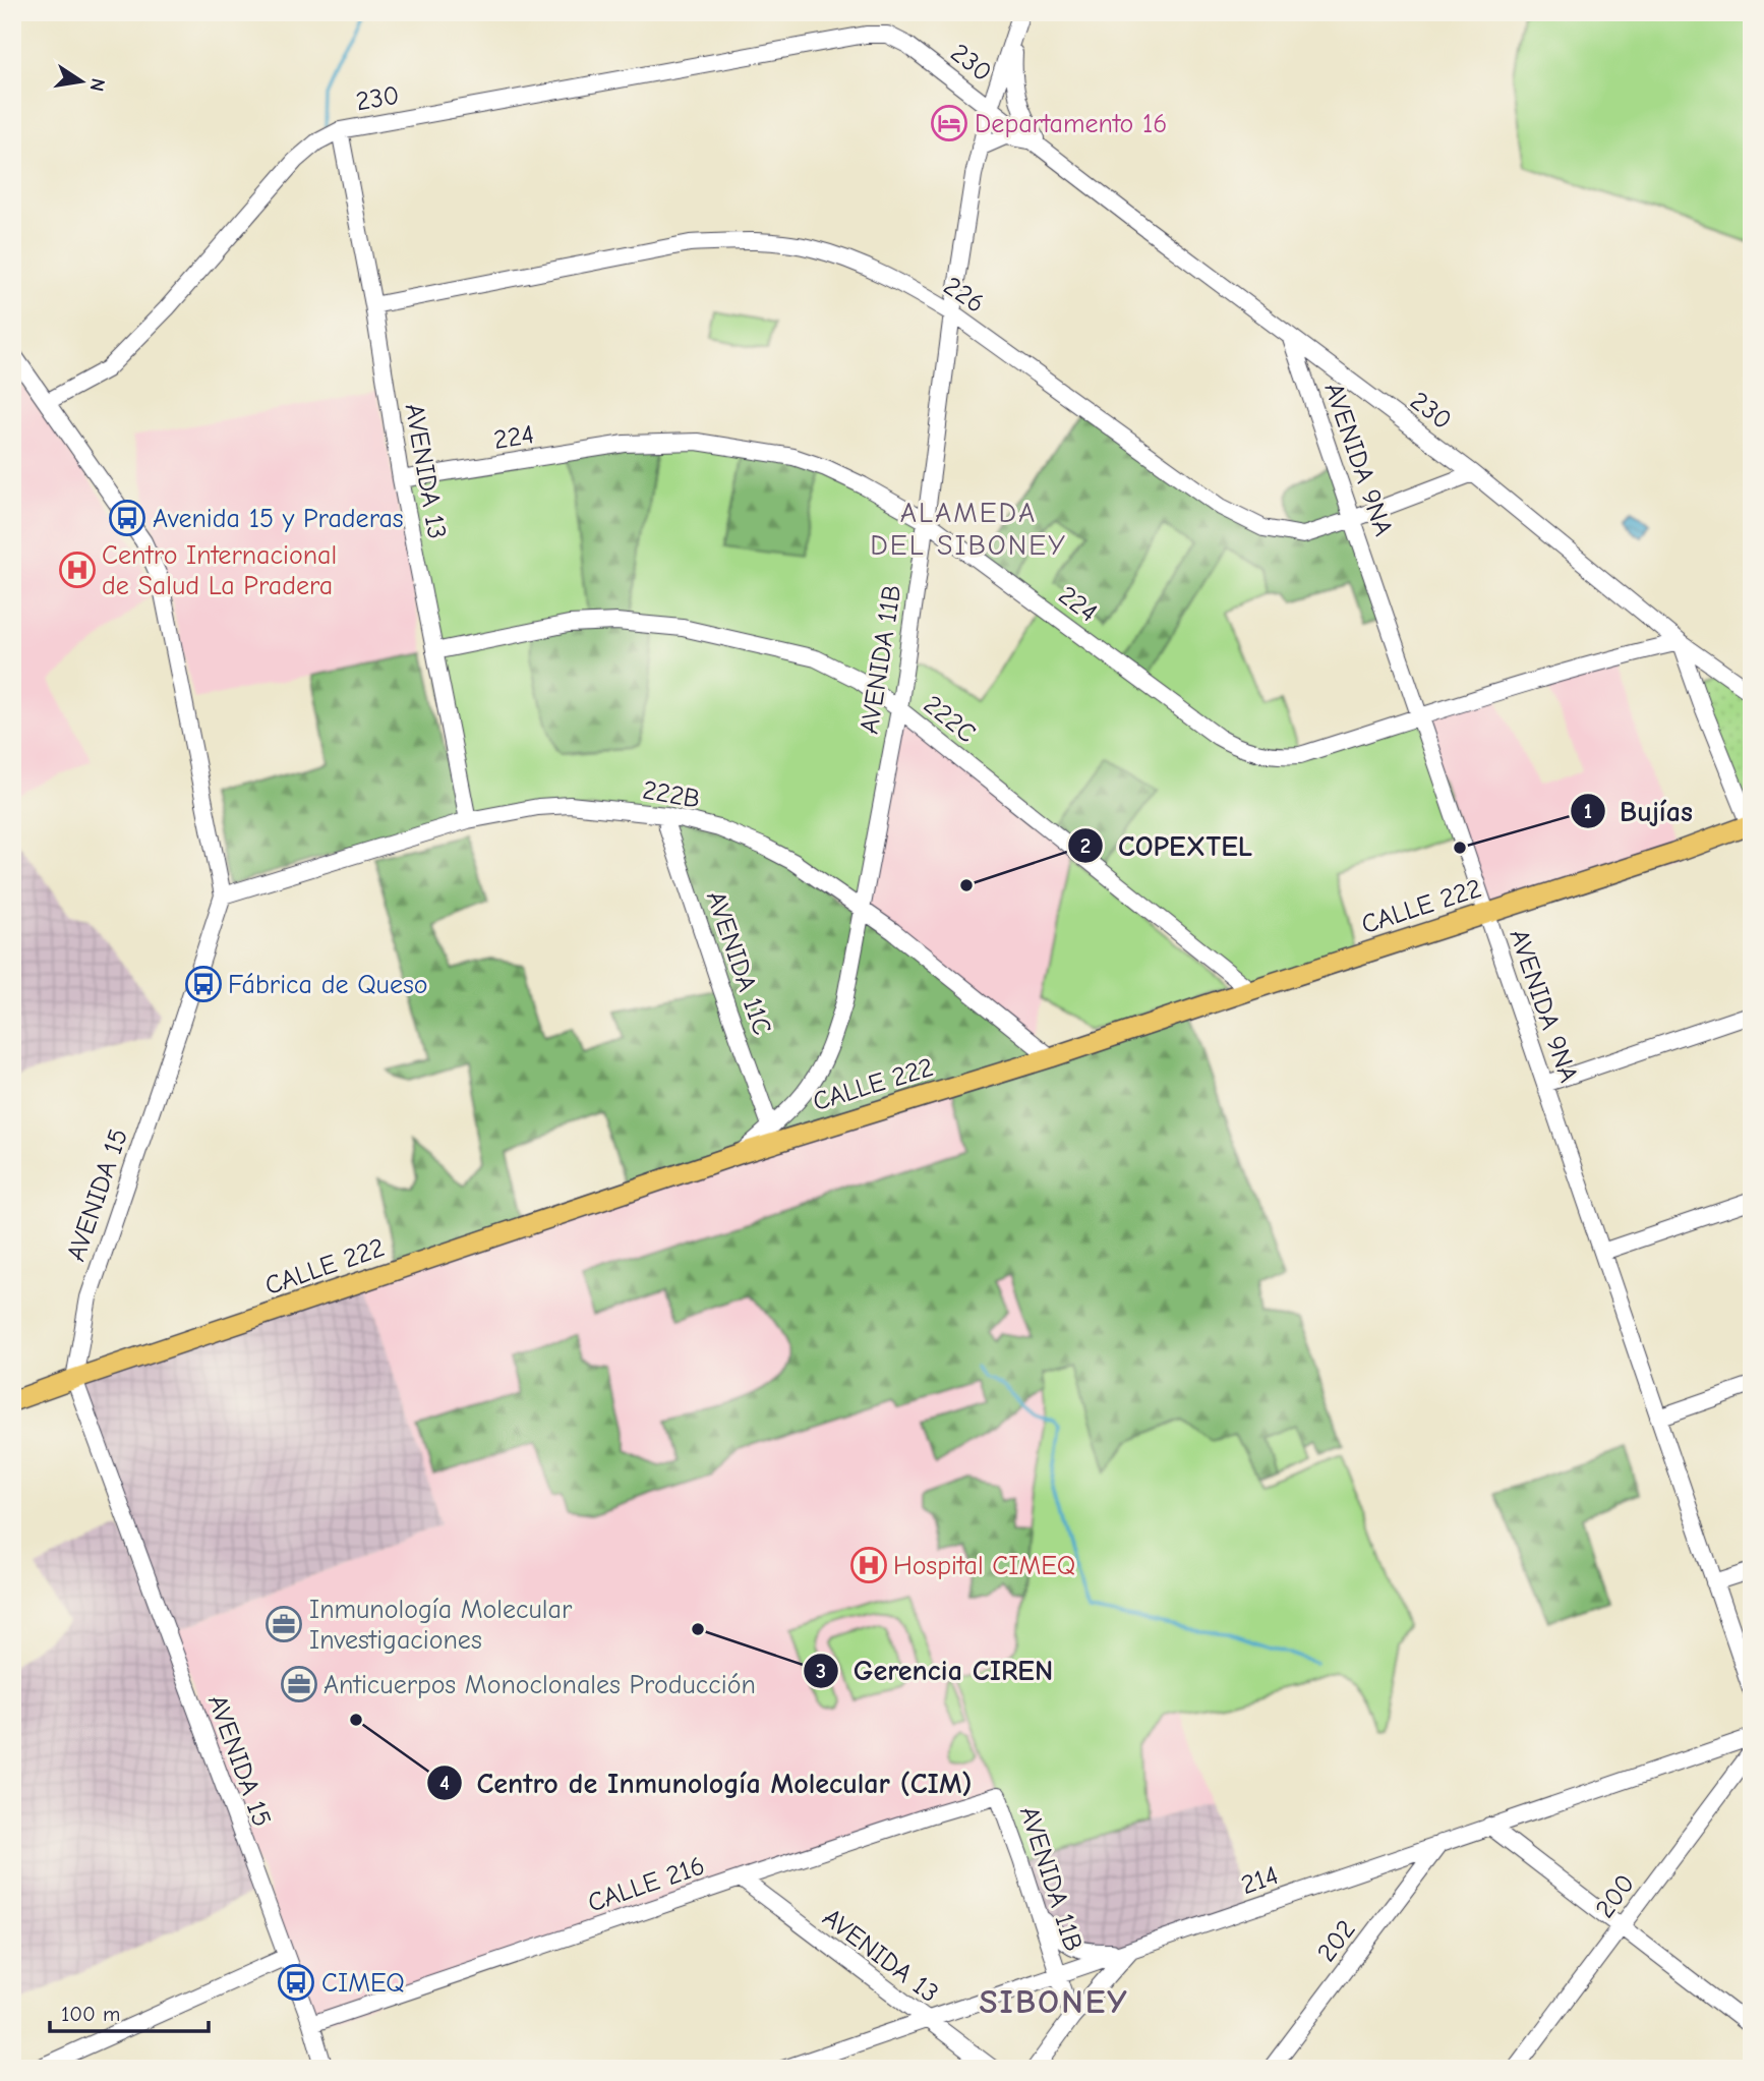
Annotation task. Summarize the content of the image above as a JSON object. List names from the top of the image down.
{
  "streets": {
    "main road": ["CALLE 222"],
    "street": [
      "230",
      "226",
      "224",
      "AVENIDA 9NA",
      "AVENIDA 13",
      "AVENIDA 11B",
      "222C",
      "222B",
      "AVENIDA 11C",
      "AVENIDA 15",
      "214",
      "CALLE 216",
      "200",
      "202"
    ]
  },
  "crossings": [
    ["230", "226"],
    ["230", "224"],
    ["230", "AVENIDA 9NA"],
    ["230", "AVENIDA 13"],
    ["230", "AVENIDA 11B"],
    ["230", "AVENIDA 15"],
    ["226", "AVENIDA 9NA"],
    ["226", "AVENIDA 13"],
    ["226", "AVENIDA 11B"],
    ["224", "AVENIDA 9NA"],
    ["224", "AVENIDA 13"],
    ["224", "AVENIDA 11B"],
    ["AVENIDA 9NA", "CALLE 222"],
    ["AVENIDA 13", "222C"],
    ["AVENIDA 13", "222B"],
    ["AVENIDA 13", "214"],
    ["AVENIDA 13", "CALLE 216"],
    ["AVENIDA 11B", "222C"],
    ["AVENIDA 11B", "222B"],
    ["AVENIDA 11B", "CALLE 222"],
    ["AVENIDA 11B", "AVENIDA 11C"],
    ["AVENIDA 11B", "214"],
    ["AVENIDA 11B", "CALLE 216"],
    ["222C", "CALLE 222"],
    ["222B", "CALLE 222"],
    ["222B", "AVENIDA 11C"],
    ["222B", "AVENIDA 15"],
    ["CALLE 222", "AVENIDA 15"],
    ["AVENIDA 15", "CALLE 216"],
    ["214", "202"]
  ],
  "districts": ["ALAMEDA DEL SIBONEY", "SIBONEY"],
  "places": {
    "hotel": ["Departamento 16"],
    "bus stop": ["Avenida 15 y Praderas", "Fábrica de Queso", "CIMEQ"],
    "hospital": ["Centro Internacional de Salud La Pradera", "Hospital CIMEQ"],
    "other": [
      "Bujías",
      "COPEXTEL",
      "Gerencia CIREN",
      "Centro de Inmunología Molecular (CIM)"
    ],
    "office": ["Inmunología Molecular Investigaciones", "Anticuerpos Monoclonales Producción"]
  },
  "scale_bar": "100 m",
  "north": "right"
}
